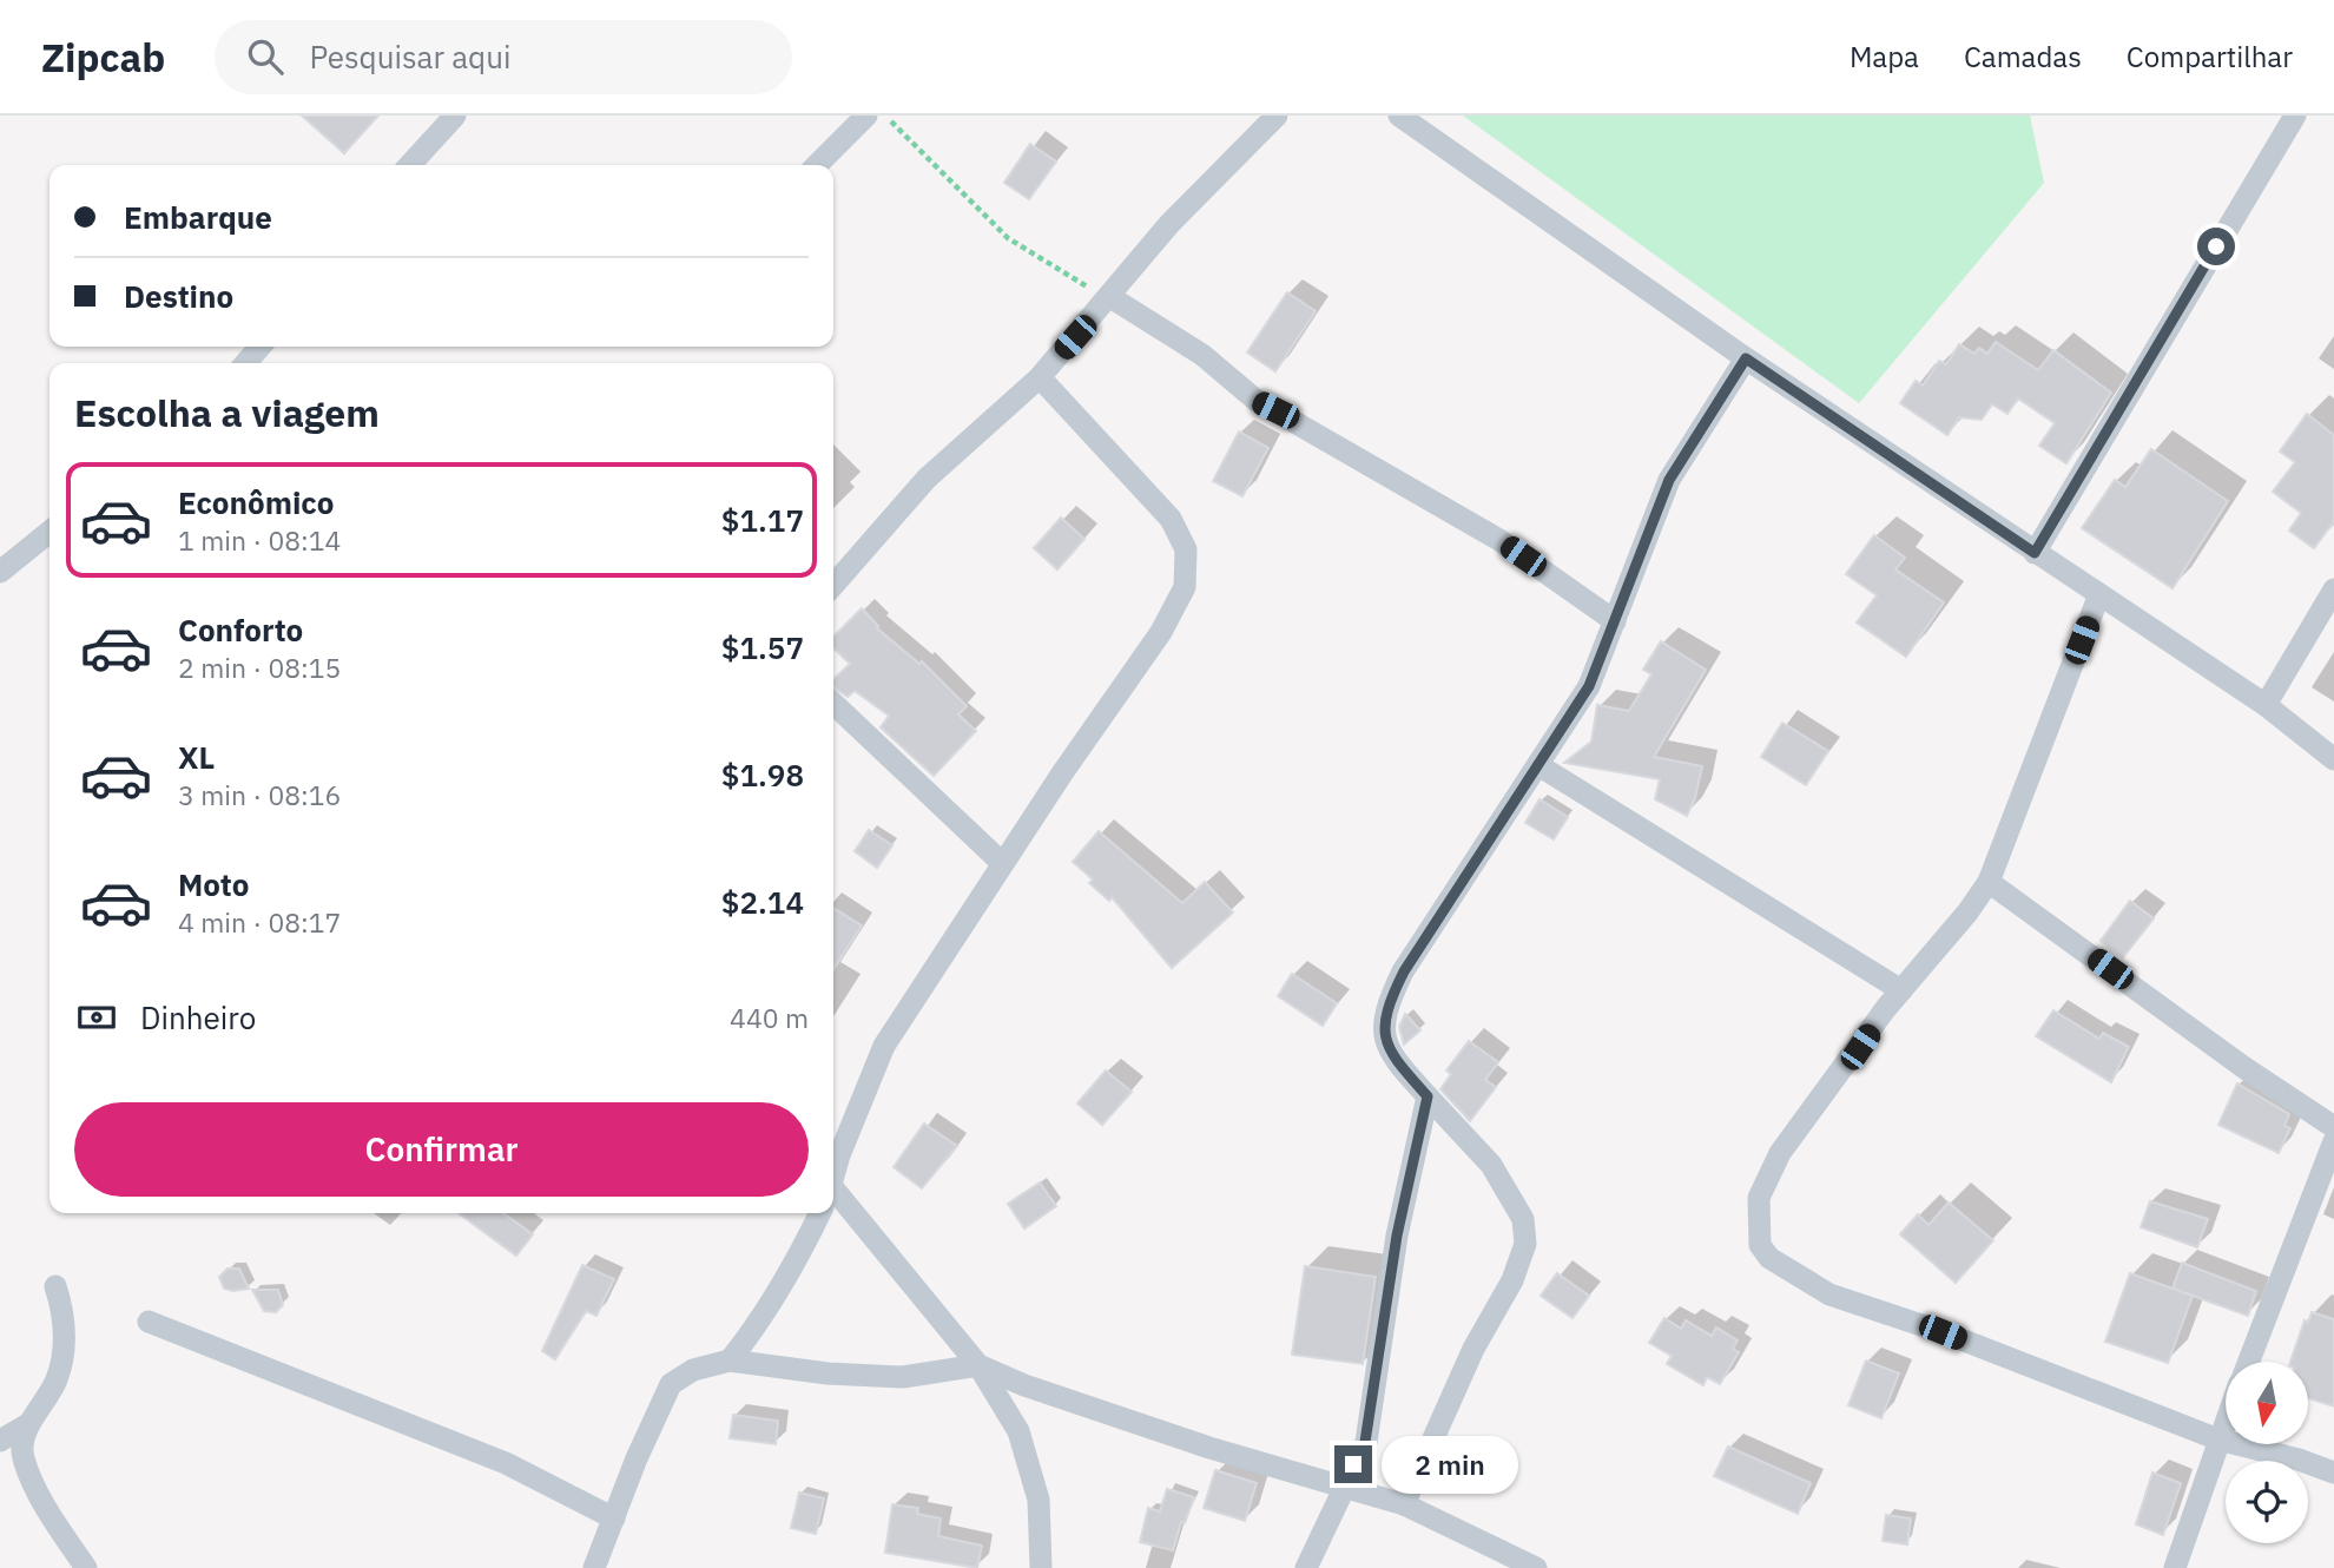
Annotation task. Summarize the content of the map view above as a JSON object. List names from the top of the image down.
{
  "north": "bottom",
  "page": {
    "header": "Zipcab",
    "search": "Pesquisar aqui",
    "nav": ["Mapa", "Camadas", "Compartilhar"],
    "banner": ["Embarque", "Destino"],
    "heading": "Escolha a viagem",
    "list": [
      {
        "name": "Econômico",
        "note": "1 min · 08:14",
        "value": "$1.17"
      },
      {
        "name": "Conforto",
        "note": "2 min · 08:15",
        "value": "$1.57"
      },
      {
        "name": "XL",
        "note": "3 min · 08:16",
        "value": "$1.98"
      },
      {
        "name": "Moto",
        "note": "4 min · 08:17",
        "value": "$2.14"
      }
    ],
    "pay": ["Dinheiro", "440 m"],
    "buttons": "Confirmar",
    "bubble": "2 min"
  }
}
